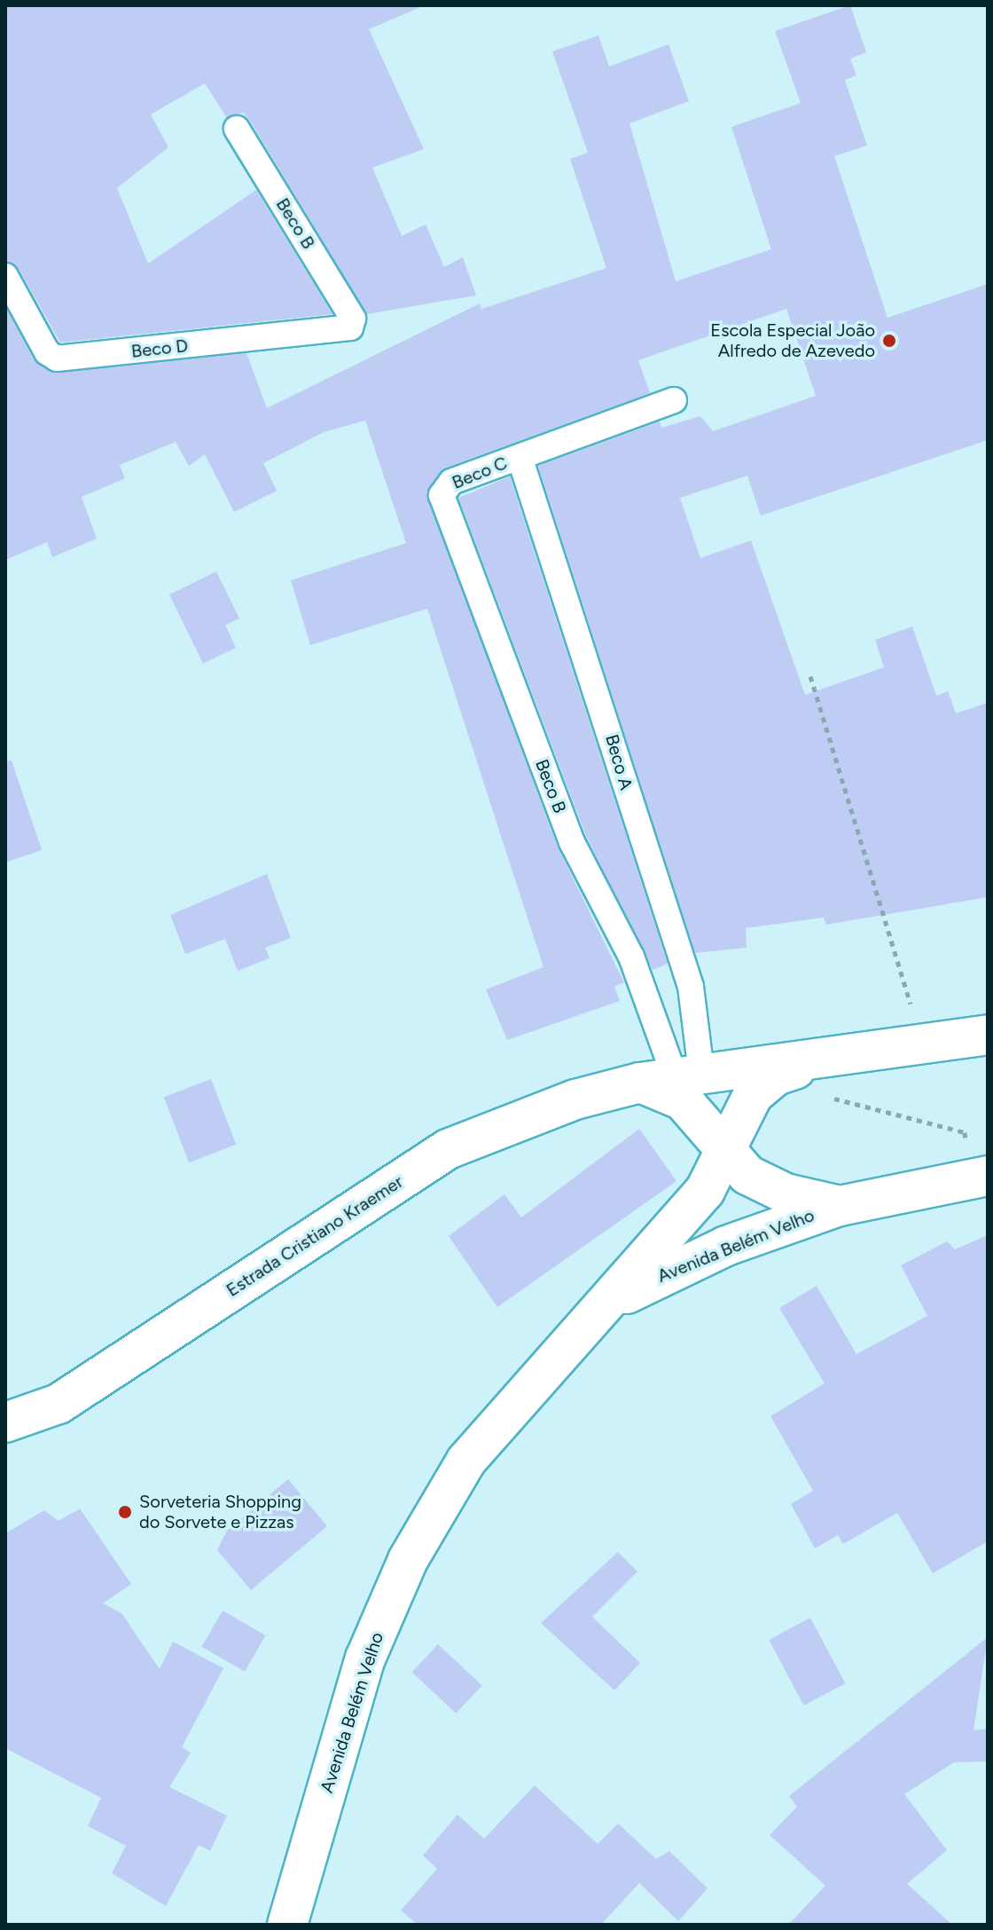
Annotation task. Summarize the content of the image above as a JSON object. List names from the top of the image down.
{
  "streets": {
    "main road": ["Estrada Cristiano Kraemer", "Avenida Belém Velho"],
    "lane": [
      "Beco B",
      "Beco D",
      "Beco C",
      "Beco A"
    ]
  },
  "crossings": [
    ["Beco B", "Beco D"],
    ["Beco B", "Beco C"],
    ["Beco B", "Beco A"],
    ["Beco B", "Estrada Cristiano Kraemer"],
    ["Beco C", "Beco A"],
    ["Beco A", "Estrada Cristiano Kraemer"],
    ["Estrada Cristiano Kraemer", "Avenida Belém Velho"]
  ],
  "places": ["Escola Especial João Alfredo de Azevedo", "Sorveteria Shopping do Sorvete e Pizzas"]
}
